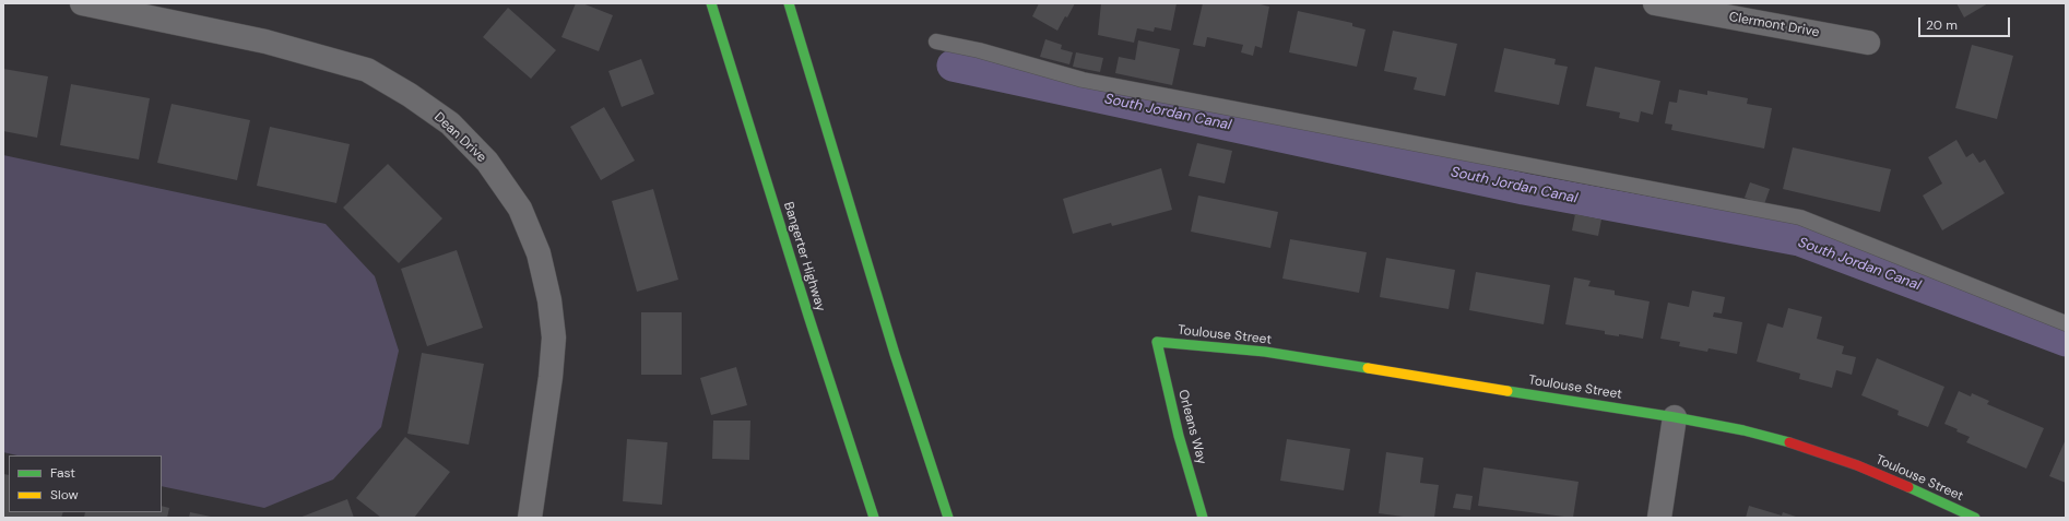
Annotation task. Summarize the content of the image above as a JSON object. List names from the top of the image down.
{
  "streets": {
    "main road": ["Bangerter Highway", "Toulouse Street", "Orleans Way"],
    "street": ["Clermont Drive", "Dean Drive"]
  },
  "crossings": [
    ["Toulouse Street", "Orleans Way"]
  ],
  "water": ["South Jordan Canal"],
  "legend": ["Fast", "Slow"],
  "scale_bar": "20 m"
}
